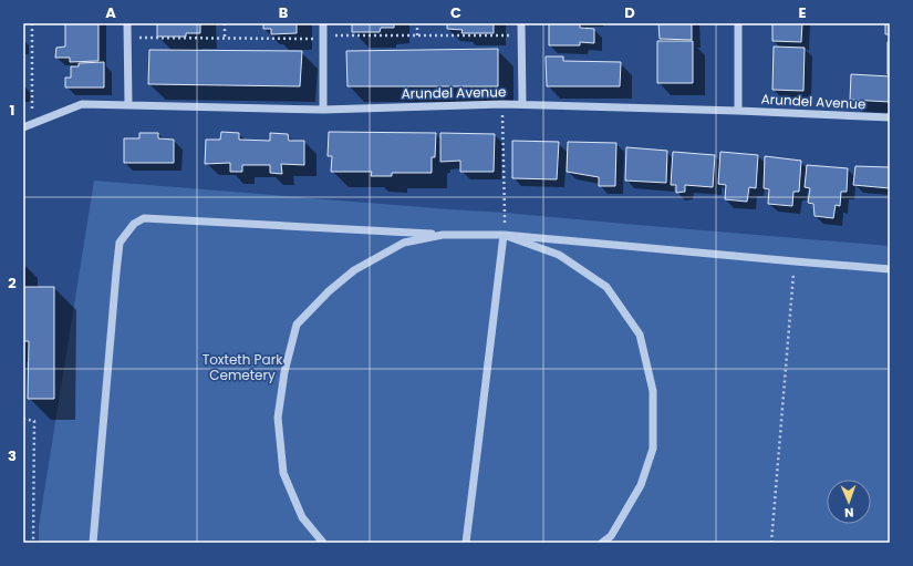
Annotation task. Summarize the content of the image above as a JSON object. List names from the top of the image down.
{
  "streets": {
    "street": ["Arundel Avenue"]
  },
  "parks": ["Toxteth Park Cemetery"],
  "north": "bottom",
  "grid": {
    "columns": [
      "A",
      "B",
      "C",
      "D",
      "E"
    ],
    "rows": ["1", "2", "3"]
  }
}
